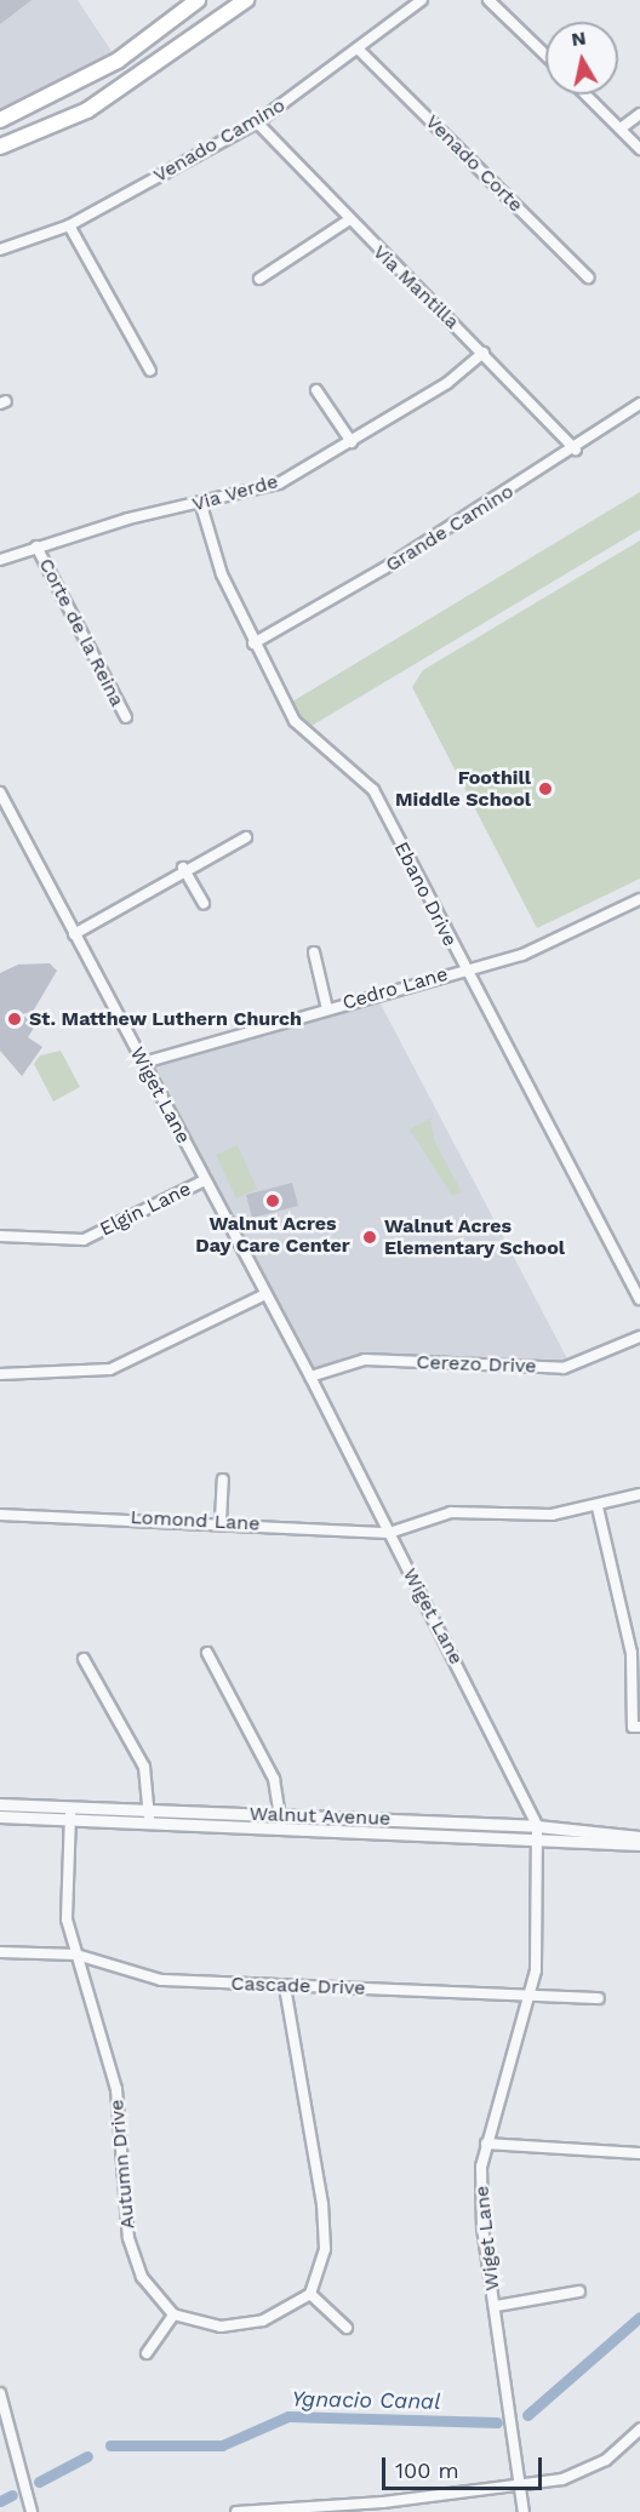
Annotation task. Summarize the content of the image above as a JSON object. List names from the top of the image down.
{
  "streets": {
    "street": [
      "Venado Camino",
      "Venado Corte",
      "Via Mantilla",
      "Via Verde",
      "Grande Camino",
      "Corte de la Reina",
      "Ebano Drive",
      "Cedro Lane",
      "Wiget Lane",
      "Elgin Lane",
      "Cerezo Drive",
      "Lomond Lane",
      "Walnut Avenue",
      "Cascade Drive",
      "Autumn Drive"
    ]
  },
  "crossings": [
    ["Venado Camino", "Venado Corte"],
    ["Venado Camino", "Via Mantilla"],
    ["Via Mantilla", "Via Verde"],
    ["Via Mantilla", "Grande Camino"],
    ["Via Verde", "Corte de la Reina"],
    ["Via Verde", "Ebano Drive"],
    ["Grande Camino", "Ebano Drive"],
    ["Ebano Drive", "Cedro Lane"],
    ["Cedro Lane", "Wiget Lane"],
    ["Wiget Lane", "Elgin Lane"],
    ["Wiget Lane", "Cerezo Drive"],
    ["Wiget Lane", "Lomond Lane"],
    ["Wiget Lane", "Walnut Avenue"],
    ["Wiget Lane", "Cascade Drive"],
    ["Walnut Avenue", "Autumn Drive"],
    ["Cascade Drive", "Autumn Drive"]
  ],
  "water": ["Ygnacio Canal"],
  "places": [
    "Foothill Middle School",
    "St. Matthew Luthern Church",
    "Walnut Acres Day Care Center",
    "Walnut Acres Elementary School"
  ],
  "scale_bar": "100 m",
  "north": "top"
}
